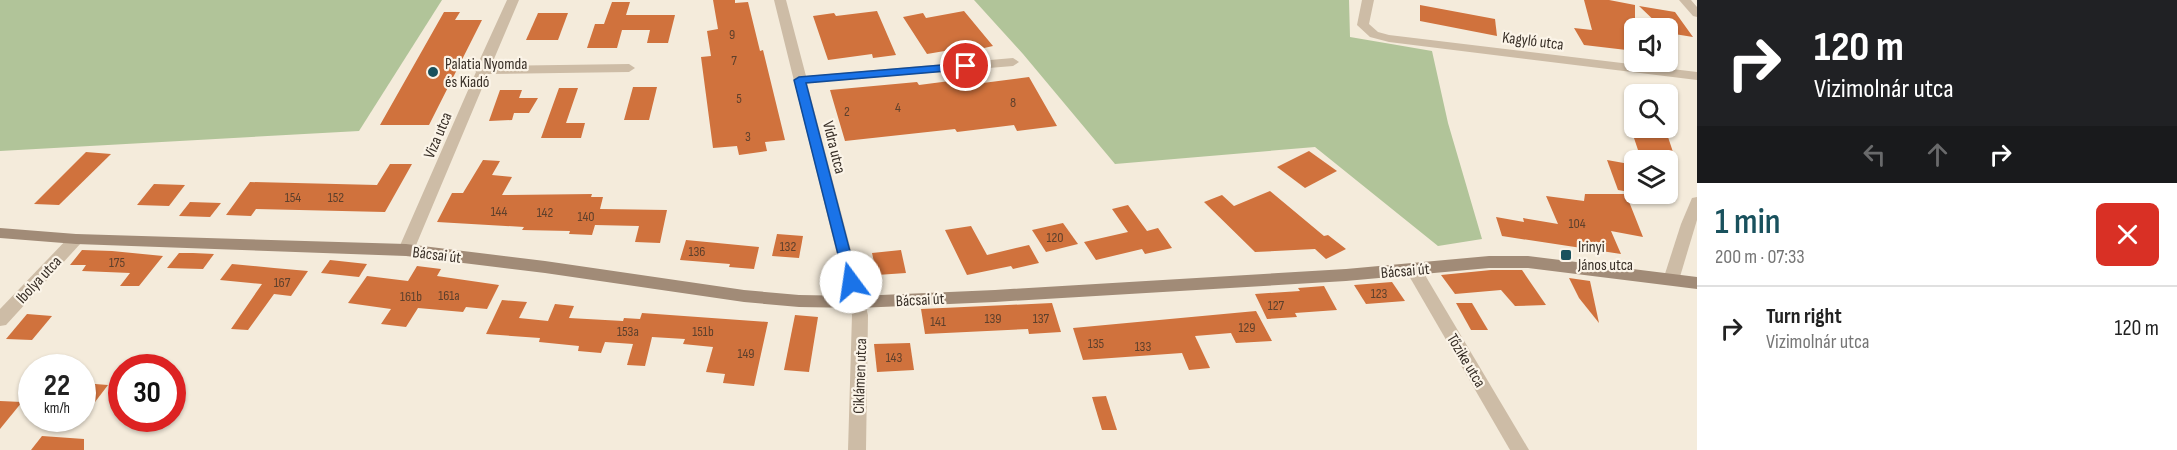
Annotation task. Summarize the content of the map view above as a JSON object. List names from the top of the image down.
{
  "streets": {
    "main road": ["Bácsai út"],
    "street": [
      "Kagyló utca",
      "Viza utca",
      "Vidra utca",
      "Ibolya utca",
      "Tőzike utca",
      "Ciklámen utca"
    ]
  },
  "crossings": [
    ["Viza utca", "Bácsai út"],
    ["Vidra utca", "Bácsai út"],
    ["Vidra utca", "Ciklámen utca"],
    ["Bácsai út", "Ibolya utca"],
    ["Bácsai út", "Tőzike utca"],
    ["Bácsai út", "Ciklámen utca"]
  ],
  "places": {
    "other": ["Palatia Nyomda és Kiadó"],
    "transit": ["Irinyi János utca"]
  },
  "house_numbers": [
    "9",
    "7",
    "5",
    "8",
    "4",
    "2",
    "3",
    "154",
    "152",
    "144",
    "142",
    "140",
    "104",
    "120",
    "132",
    "136",
    "175",
    "167",
    "123",
    "161a",
    "161b",
    "127",
    "139",
    "137",
    "141",
    "129",
    "153a",
    "151b",
    "135",
    "133",
    "149",
    "143"
  ],
  "page": {
    "turn": ["120 m", "Vizimolnár utca"],
    "heading": ["1 min", "200 m · 07:33"],
    "list": [
      {
        "name": "Turn right",
        "note": "Vizimolnár utca",
        "value": "120 m"
      }
    ],
    "speed": "22 km/h",
    "limit": "30"
  }
}
